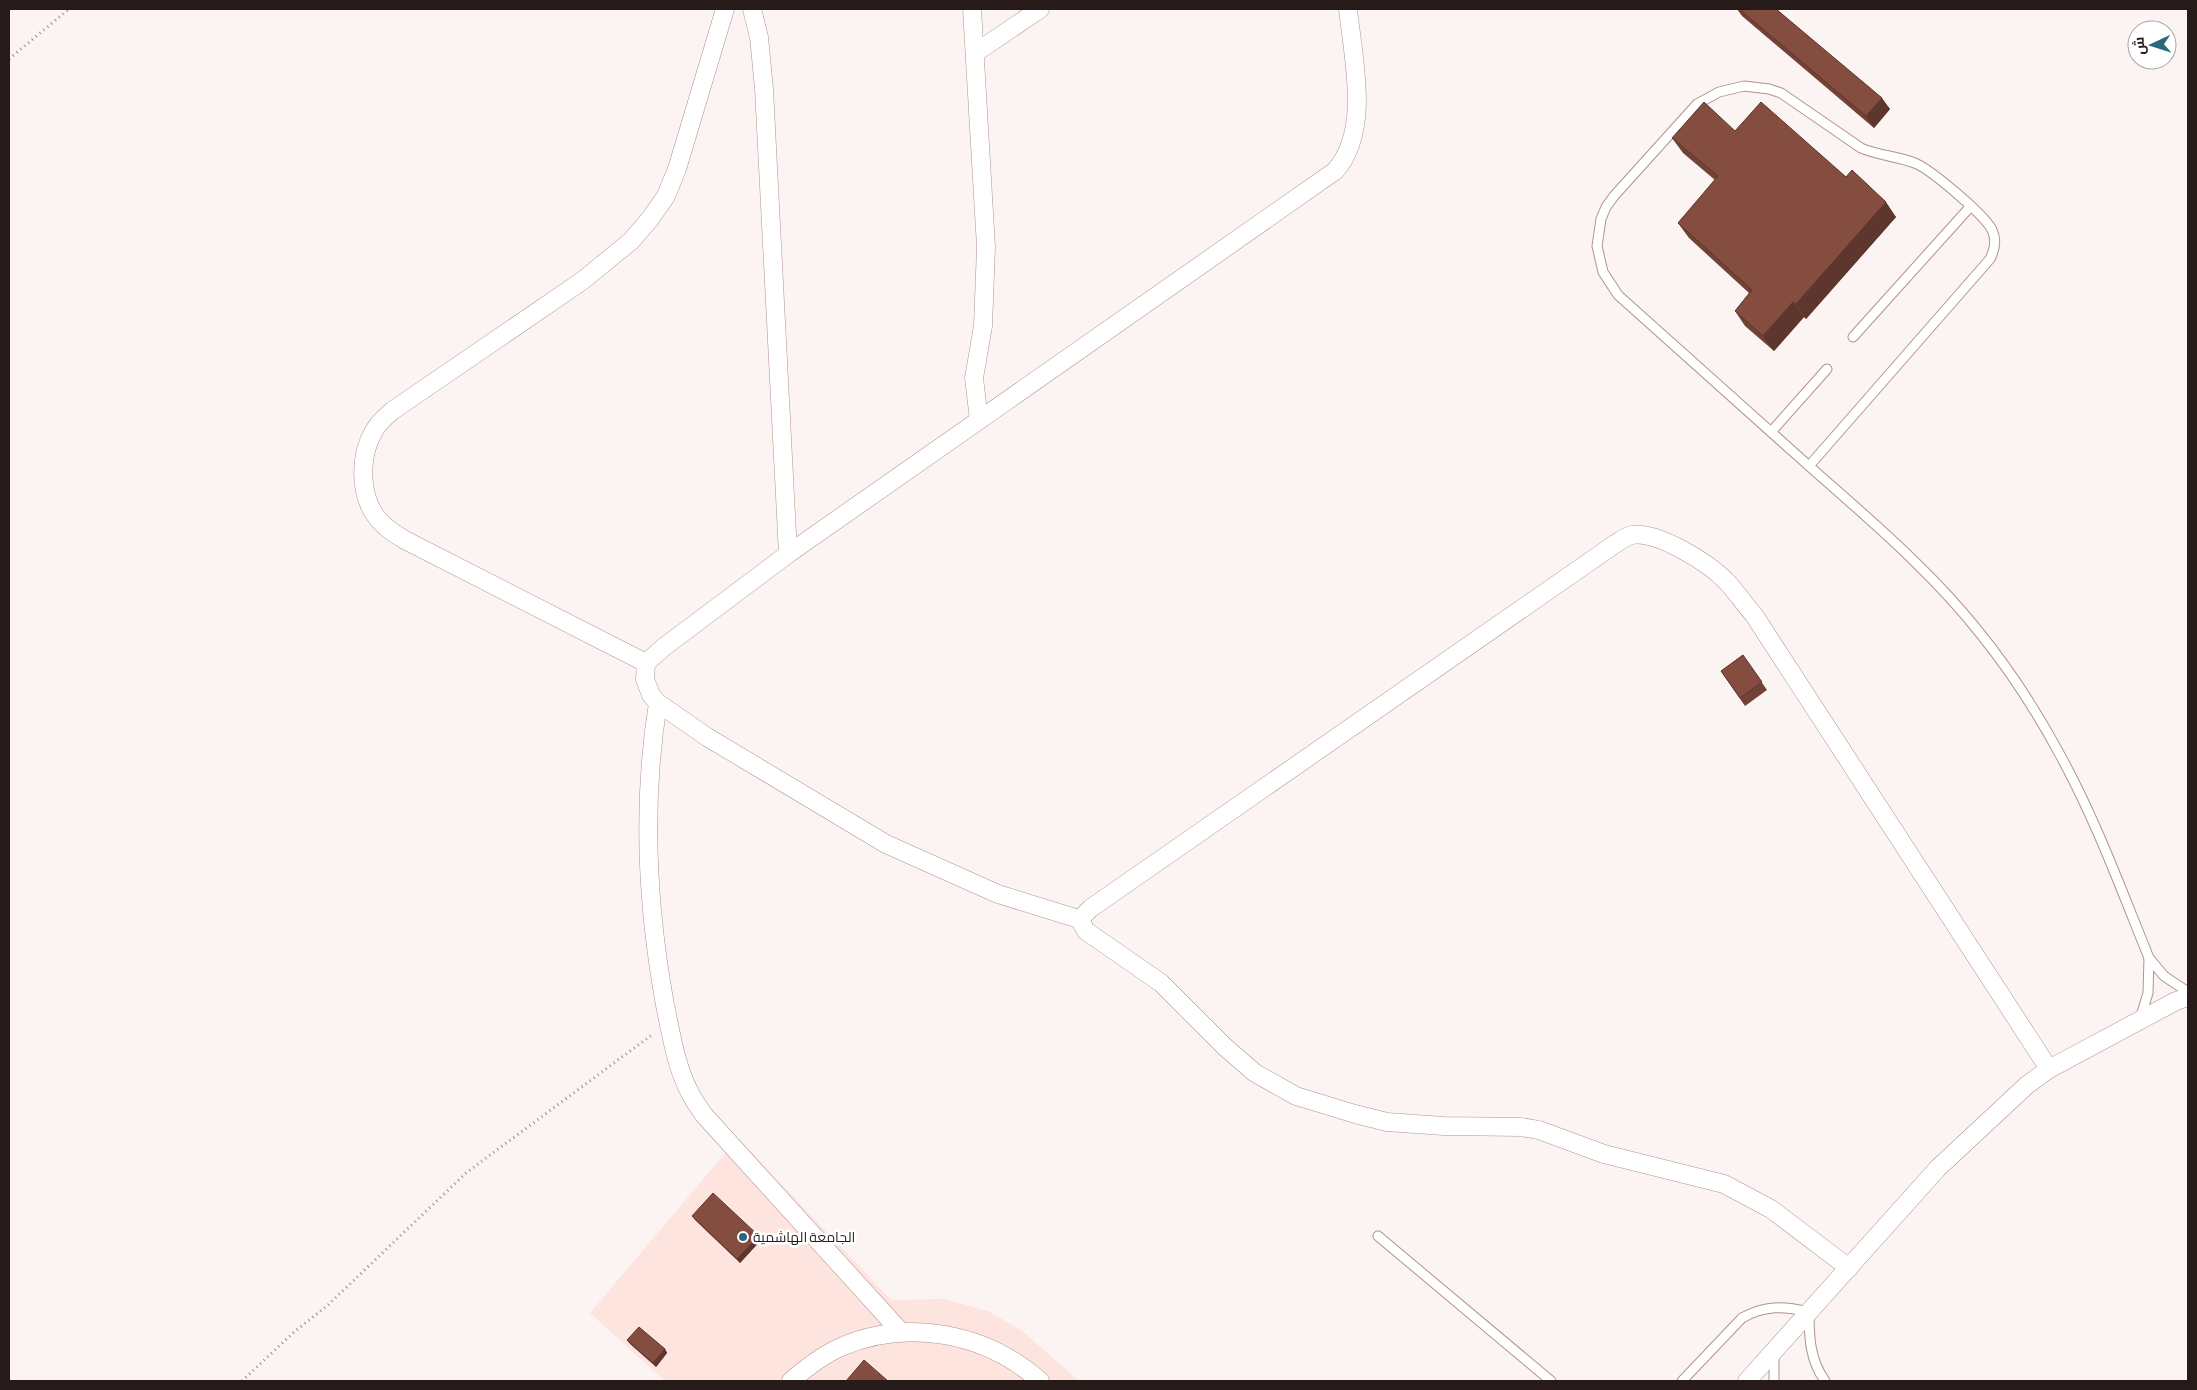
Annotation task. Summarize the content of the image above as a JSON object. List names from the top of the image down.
{
  "places": ["الجامعة الهاشمية"],
  "north": "left"
}
